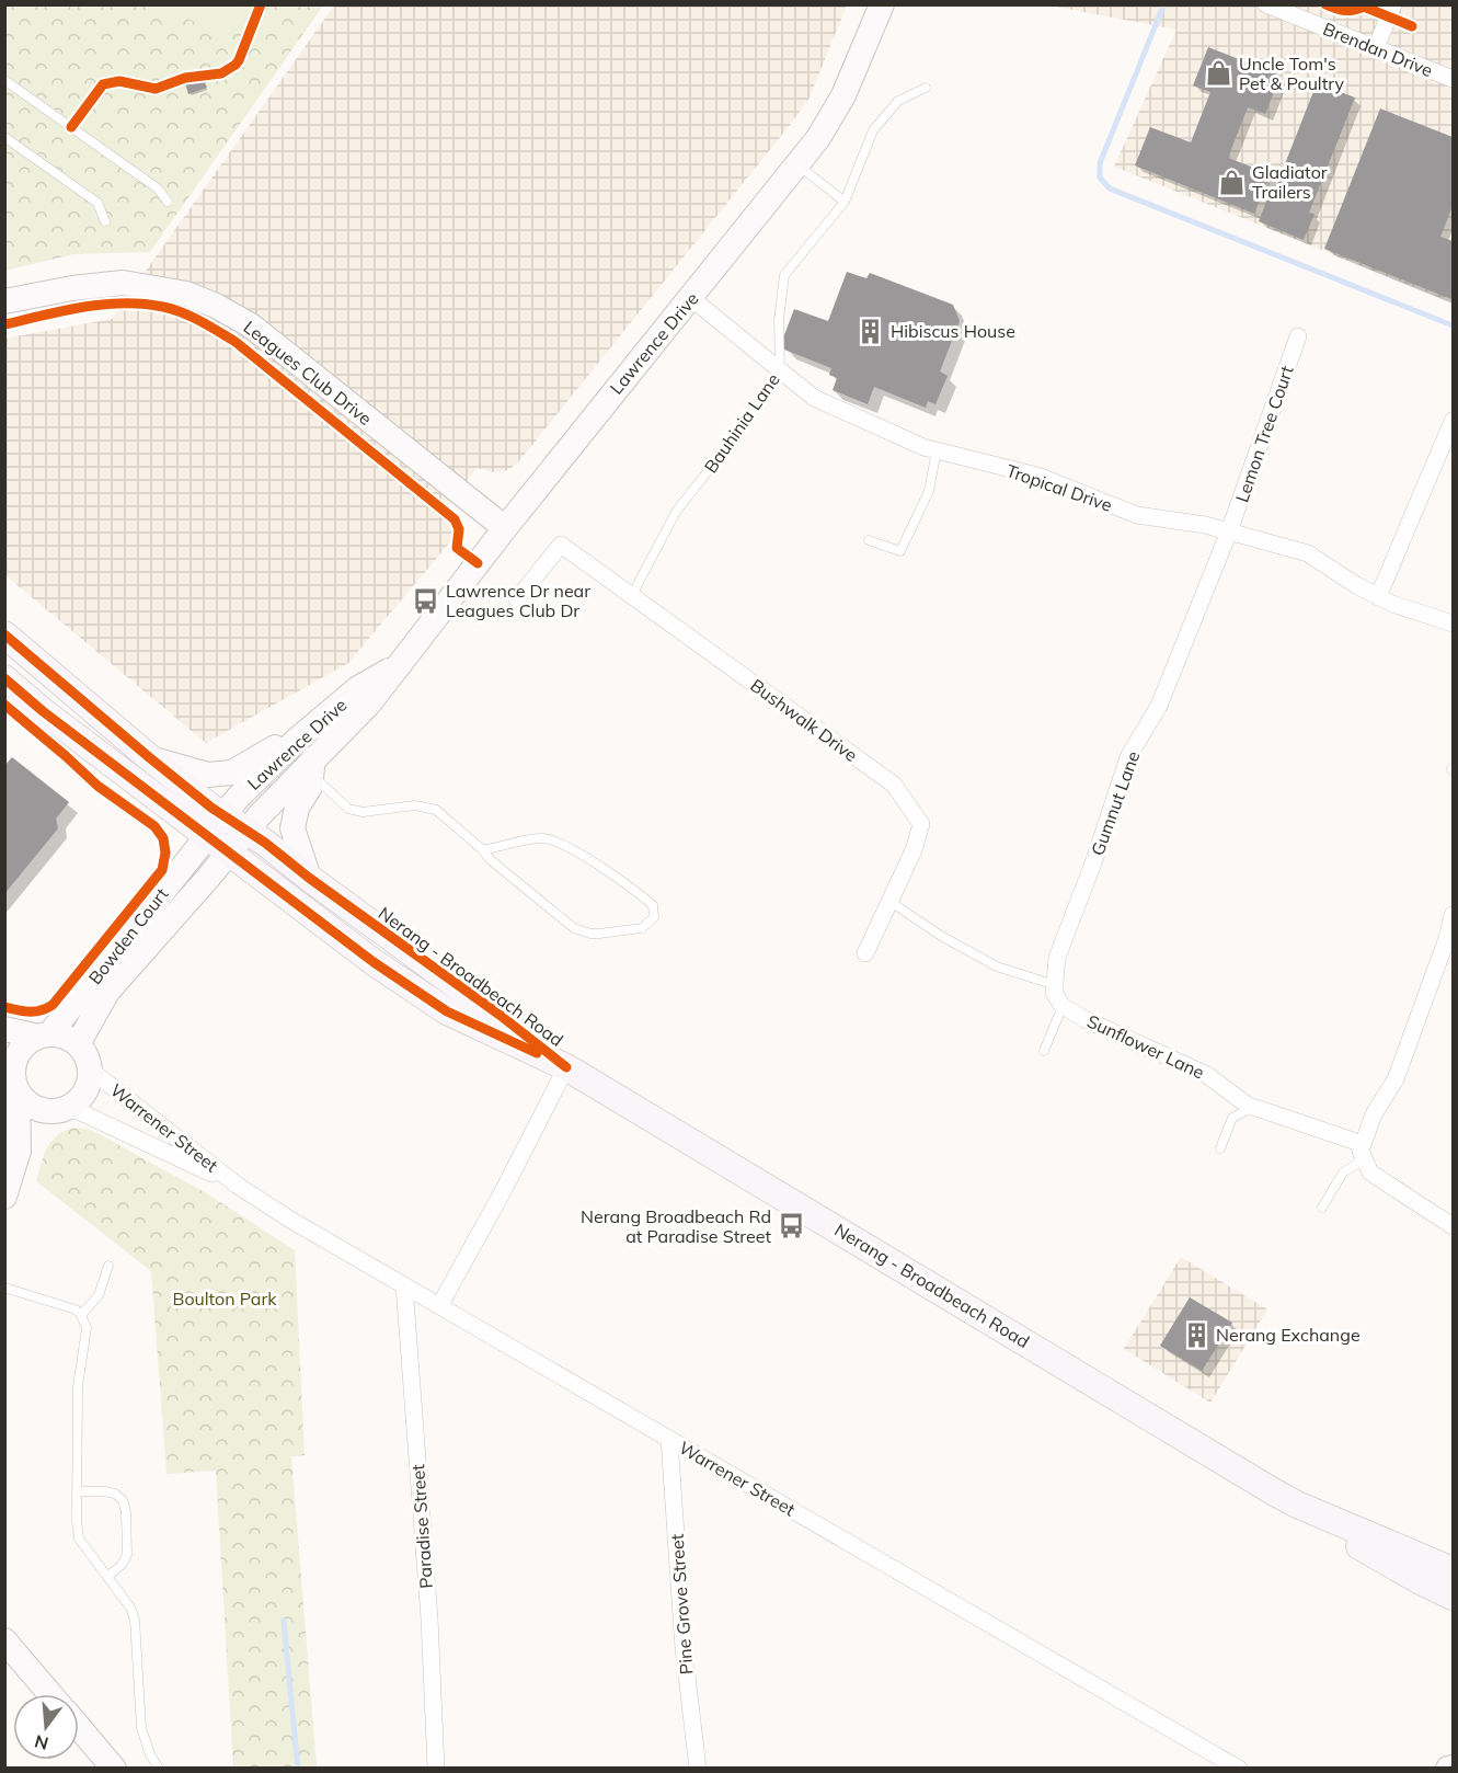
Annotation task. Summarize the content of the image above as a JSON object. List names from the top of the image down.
{
  "streets": {
    "main road": ["Nerang - Broadbeach Road"],
    "street": [
      "Brendan Drive",
      "Lawrence Drive",
      "Leagues Club Drive",
      "Lemon Tree Court",
      "Tropical Drive",
      "Bushwalk Drive",
      "Gumnut Lane",
      "Bowden Court",
      "Sunflower Lane",
      "Warrener Street",
      "Paradise Street",
      "Pine Grove Street"
    ],
    "lane": ["Bauhinia Lane"]
  },
  "crossings": [
    ["Lawrence Drive", "Leagues Club Drive"],
    ["Lawrence Drive", "Tropical Drive"],
    ["Lawrence Drive", "Bowden Court"],
    ["Lawrence Drive", "Nerang - Broadbeach Road"],
    ["Bauhinia Lane", "Tropical Drive"],
    ["Bauhinia Lane", "Bushwalk Drive"],
    ["Lemon Tree Court", "Tropical Drive"],
    ["Lemon Tree Court", "Gumnut Lane"],
    ["Tropical Drive", "Gumnut Lane"],
    ["Gumnut Lane", "Sunflower Lane"],
    ["Bowden Court", "Nerang - Broadbeach Road"],
    ["Bowden Court", "Warrener Street"],
    ["Warrener Street", "Paradise Street"],
    ["Warrener Street", "Pine Grove Street"]
  ],
  "parks": ["Boulton Park"],
  "places": {
    "shop": ["Uncle Tom's Pet & Poultry", "Gladiator Trailers"],
    "building": ["Hibiscus House", "Nerang Exchange"],
    "bus stop": ["Lawrence Dr near Leagues Club Dr", "Nerang Broadbeach Rd at Paradise Street"]
  },
  "north": "bottom"
}
